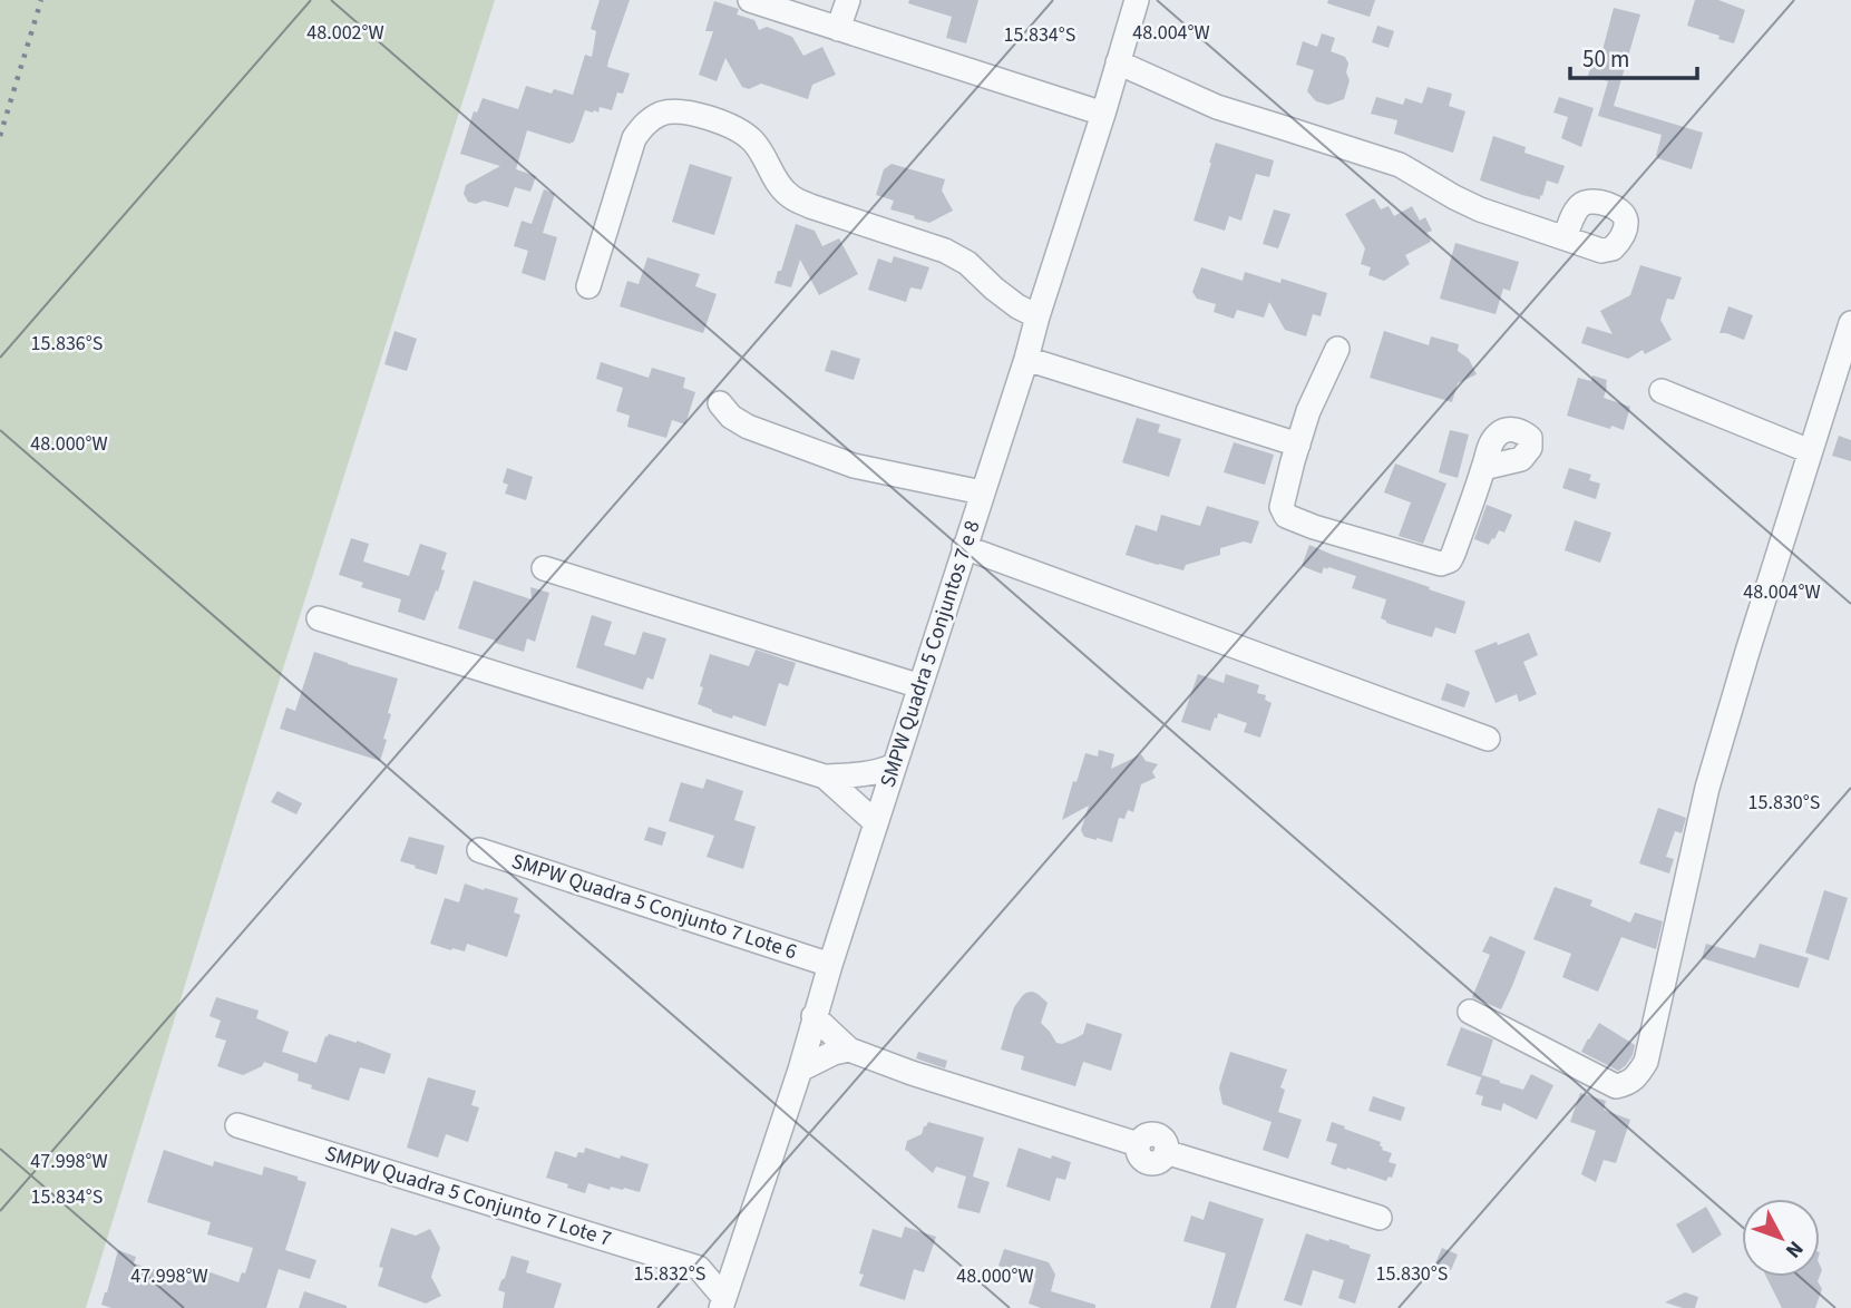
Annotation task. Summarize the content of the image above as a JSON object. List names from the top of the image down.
{
  "streets": {
    "street": ["SMPW Quadra 5 Conjuntos 7 e 8", "SMPW Quadra 5 Conjunto 7 Lote 6", "SMPW Quadra 5 Conjunto 7 Lote 7"]
  },
  "crossings": [
    ["SMPW Quadra 5 Conjuntos 7 e 8", "SMPW Quadra 5 Conjunto 7 Lote 6"]
  ],
  "scale_bar": "50 m",
  "north": "bottom right",
  "coordinates": [
    "48.002°W",
    "48.004°W",
    "15.834°S",
    "15.836°S",
    "48.000°W",
    "15.830°S",
    "47.998°W",
    "15.832°S"
  ]
}
